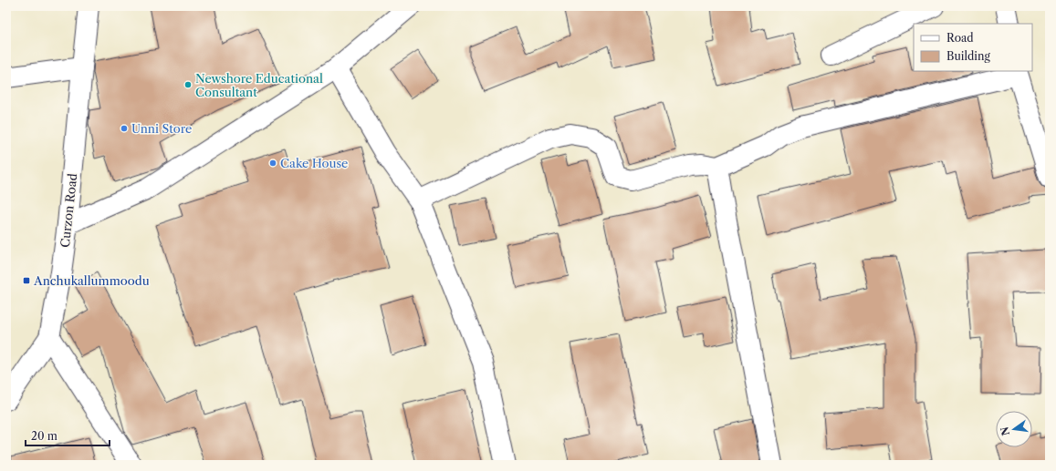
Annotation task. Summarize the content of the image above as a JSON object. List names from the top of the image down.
{
  "streets": {
    "street": ["Curzon Road"]
  },
  "places": {
    "other": ["Newshore Educational Consultant", "Unni Store", "Cake House"],
    "transit": ["Anchukallummoodu"]
  },
  "legend": ["Road", "Building"],
  "scale_bar": "20 m",
  "north": "left"
}
